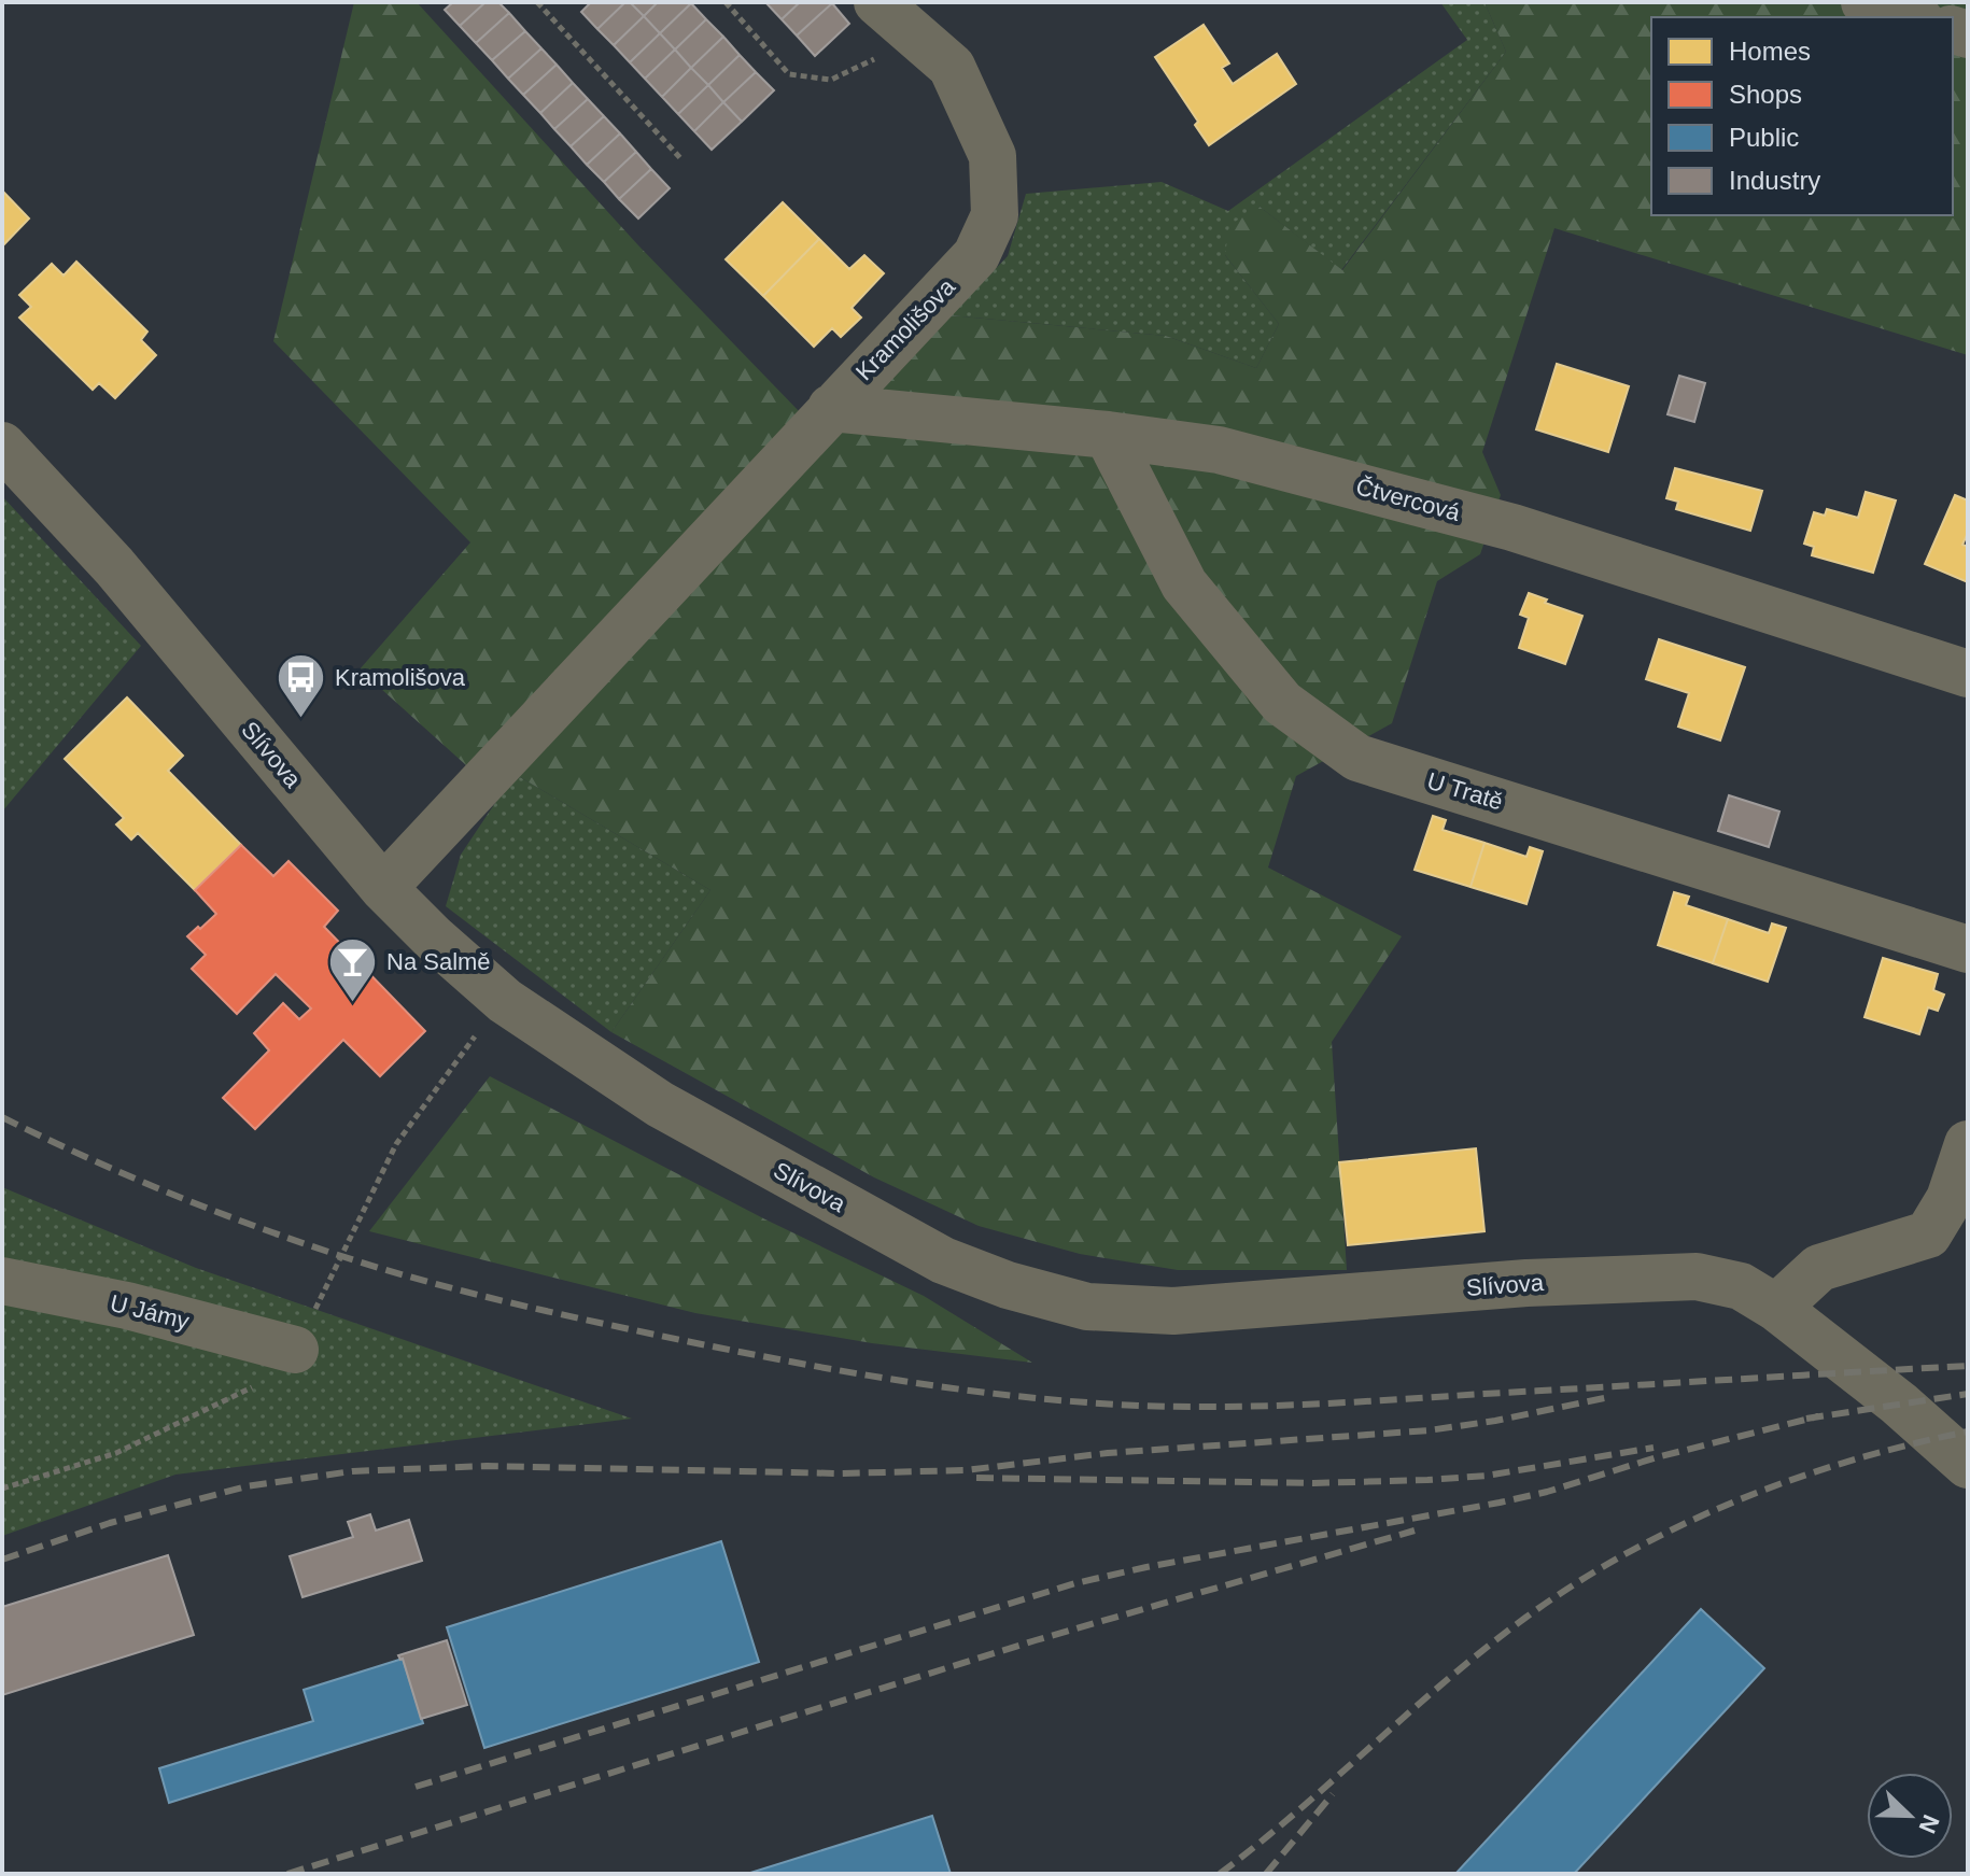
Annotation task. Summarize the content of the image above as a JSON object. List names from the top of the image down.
{
  "streets": {
    "street": [
      "Kramolišova",
      "Čtvercová",
      "Slívova",
      "U Tratě",
      "U Jámy"
    ]
  },
  "crossings": [
    ["Kramolišova", "Čtvercová"],
    ["Kramolišova", "Slívova"],
    ["Čtvercová", "U Tratě"]
  ],
  "places": {
    "bus stop": ["Kramolišova"],
    "bar": ["Na Salmě"]
  },
  "legend": [
    "Homes",
    "Shops",
    "Public",
    "Industry"
  ],
  "north": "bottom right"
}
